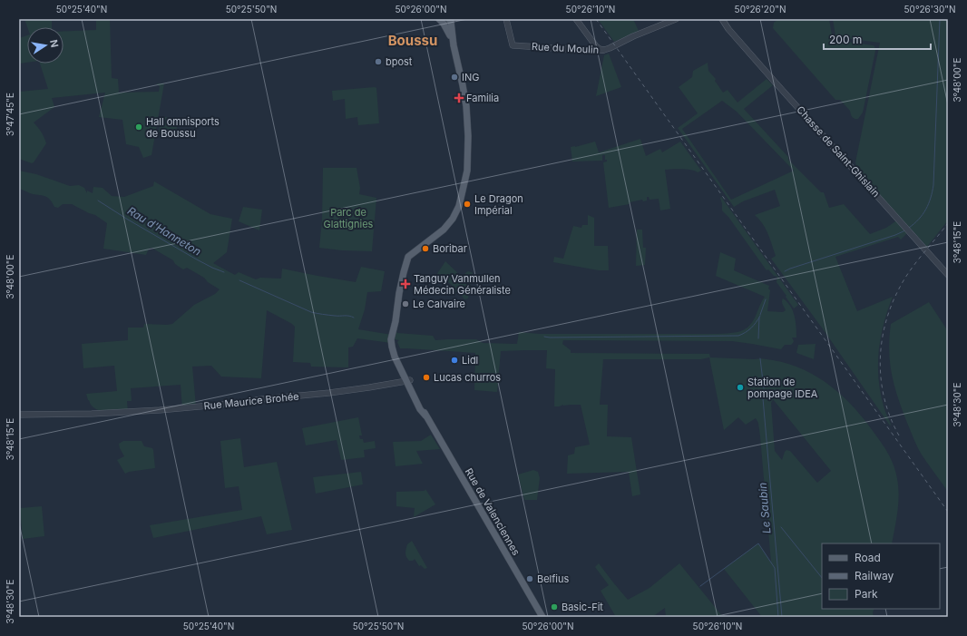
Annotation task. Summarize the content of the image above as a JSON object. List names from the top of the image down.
{
  "streets": {
    "main road": ["Rue de Valenciennes"],
    "street": ["Rue du Moulin", "Chasse de Saint-Ghislain", "Rue Maurice Brohée"]
  },
  "crossings": [
    ["Rue Maurice Brohée", "Rue de Valenciennes"]
  ],
  "districts": ["Boussu"],
  "water": ["Rau d'Hanneton", "Le Saubin"],
  "parks": ["Parc de Glattignies"],
  "places": {
    "other": [
      "bpost",
      "ING",
      "Hall omnisports de Boussu",
      "Le Dragon Impérial",
      "Boribar",
      "Le Calvaire",
      "Lidl",
      "Lucas churros",
      "Station de pompage IDEA",
      "Belfius",
      "Basic-Fit"
    ],
    "health": ["Familia", "Tanguy Vanmullen Médecin Généraliste"]
  },
  "legend": ["Road", "Railway", "Park"],
  "scale_bar": "200 m",
  "north": "right",
  "coordinates": [
    "50°25'40\"N",
    "50°25'50\"N",
    "50°26'00\"N",
    "50°26'10\"N",
    "50°26'20\"N",
    "50°26'30\"N",
    "3°48'00\"E",
    "3°47'45\"E",
    "3°48'15\"E",
    "3°48'30\"E"
  ]
}
